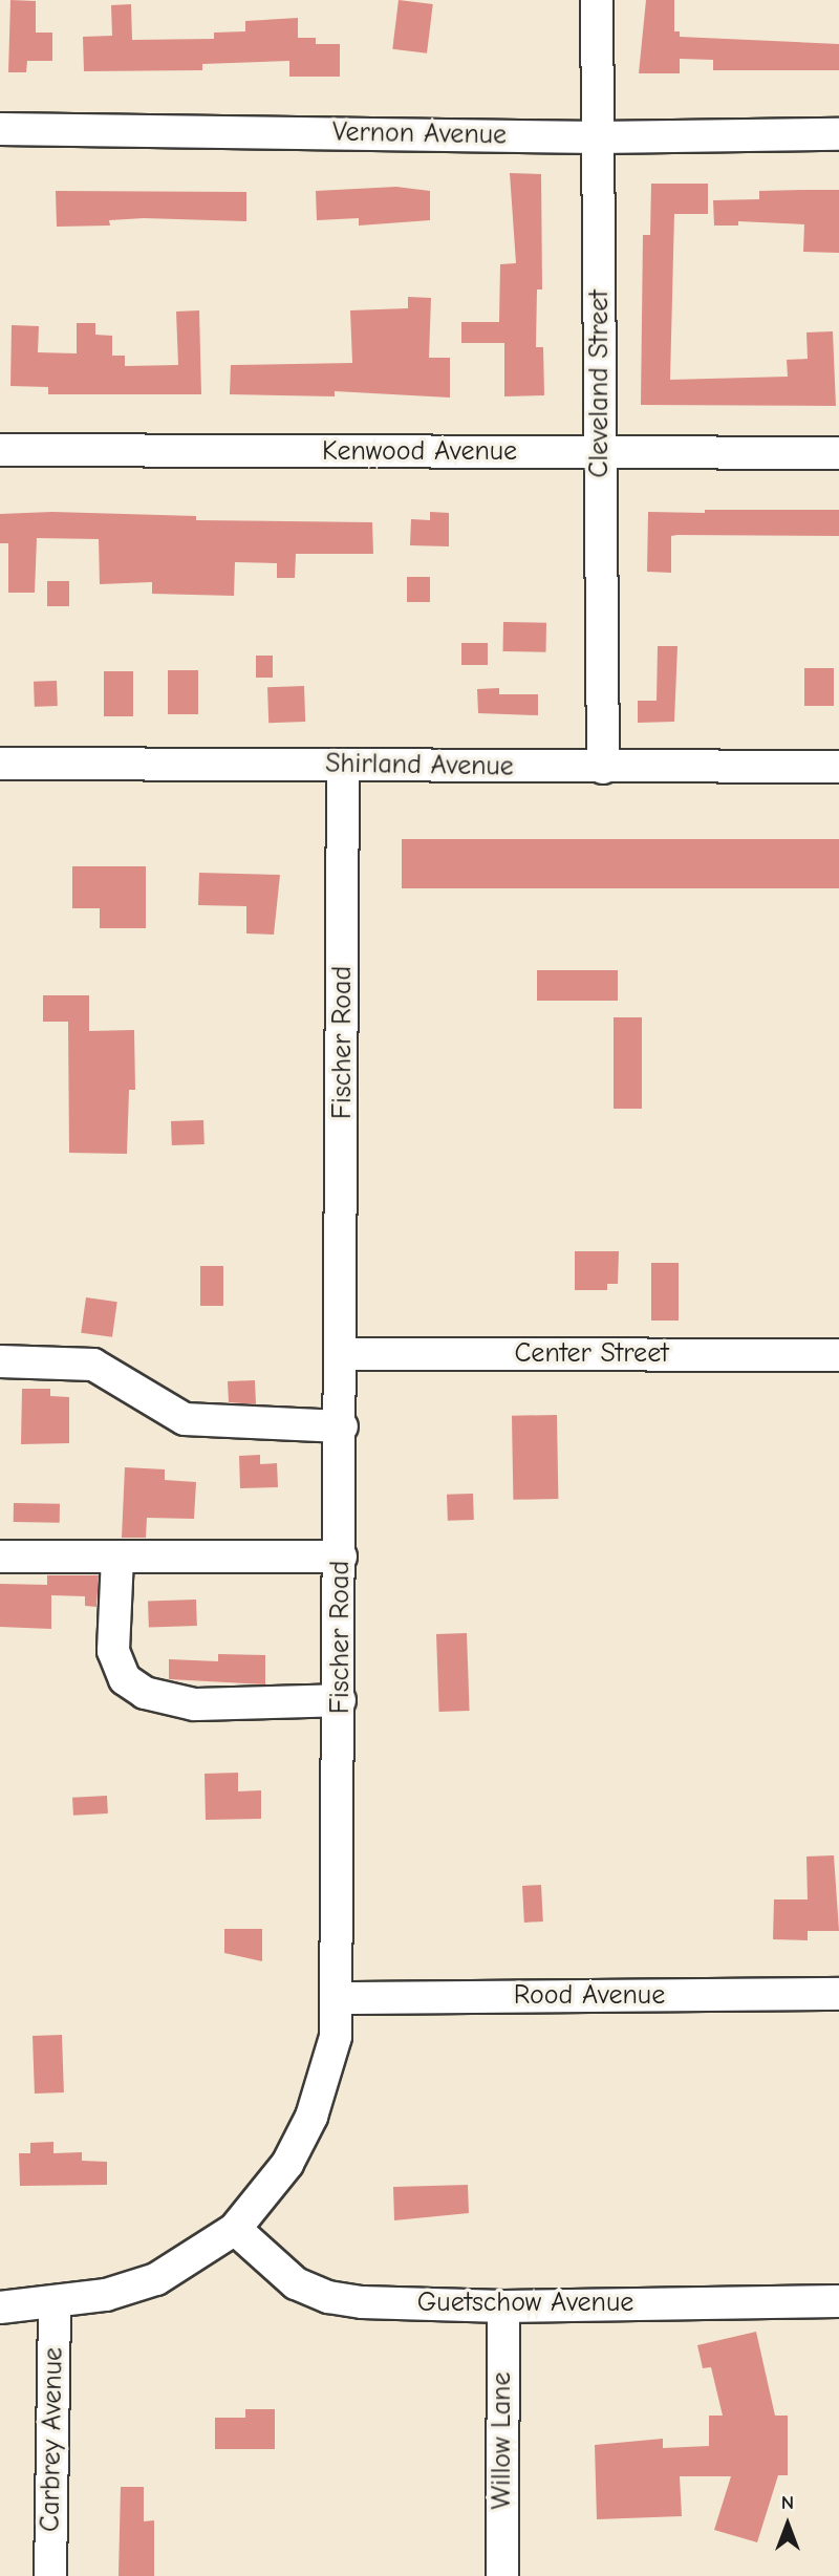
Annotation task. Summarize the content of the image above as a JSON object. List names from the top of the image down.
{
  "streets": {
    "street": [
      "Vernon Avenue",
      "Cleveland Street",
      "Kenwood Avenue",
      "Shirland Avenue",
      "Fischer Road",
      "Center Street",
      "Rood Avenue",
      "Guetschow Avenue",
      "Carbrey Avenue",
      "Willow Lane"
    ]
  },
  "crossings": [
    ["Vernon Avenue", "Cleveland Street"],
    ["Cleveland Street", "Kenwood Avenue"],
    ["Cleveland Street", "Shirland Avenue"],
    ["Shirland Avenue", "Fischer Road"],
    ["Fischer Road", "Center Street"],
    ["Fischer Road", "Rood Avenue"],
    ["Fischer Road", "Guetschow Avenue"],
    ["Fischer Road", "Carbrey Avenue"],
    ["Guetschow Avenue", "Willow Lane"]
  ],
  "north": "top"
}
